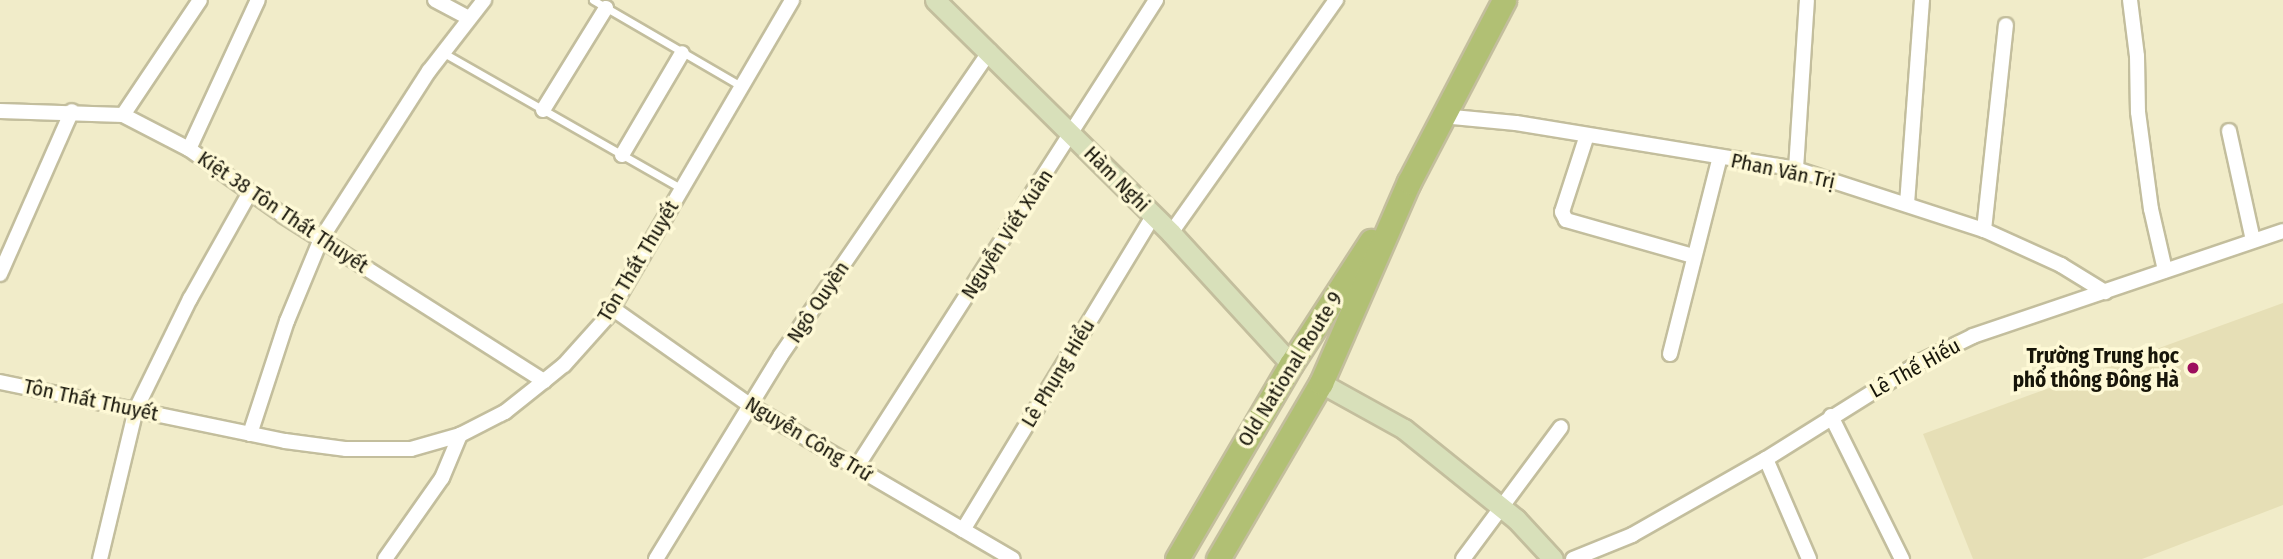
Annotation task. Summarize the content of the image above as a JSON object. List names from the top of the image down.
{
  "streets": {
    "main road": ["Old National Route 9"],
    "street": [
      "Phan Văn Trị",
      "Hàm Nghi",
      "Kiệt 38 Tôn Thất Thuyết",
      "Nguyễn Viết Xuân",
      "Tôn Thất Thuyết",
      "Ngô Quyền",
      "Lê Thế Hiếu",
      "Lê Phụng Hiểu",
      "Nguyễn Công Trứ"
    ]
  },
  "crossings": [
    ["Phan Văn Trị", "Lê Thế Hiếu"],
    ["Phan Văn Trị", "Old National Route 9"],
    ["Hàm Nghi", "Nguyễn Viết Xuân"],
    ["Hàm Nghi", "Ngô Quyền"],
    ["Hàm Nghi", "Old National Route 9"],
    ["Hàm Nghi", "Lê Phụng Hiểu"],
    ["Kiệt 38 Tôn Thất Thuyết", "Tôn Thất Thuyết"],
    ["Nguyễn Viết Xuân", "Nguyễn Công Trứ"],
    ["Tôn Thất Thuyết", "Nguyễn Công Trứ"],
    ["Ngô Quyền", "Nguyễn Công Trứ"],
    ["Lê Phụng Hiểu", "Nguyễn Công Trứ"]
  ],
  "places": ["Trường Trung học phổ thông Đông Hà"]
}
